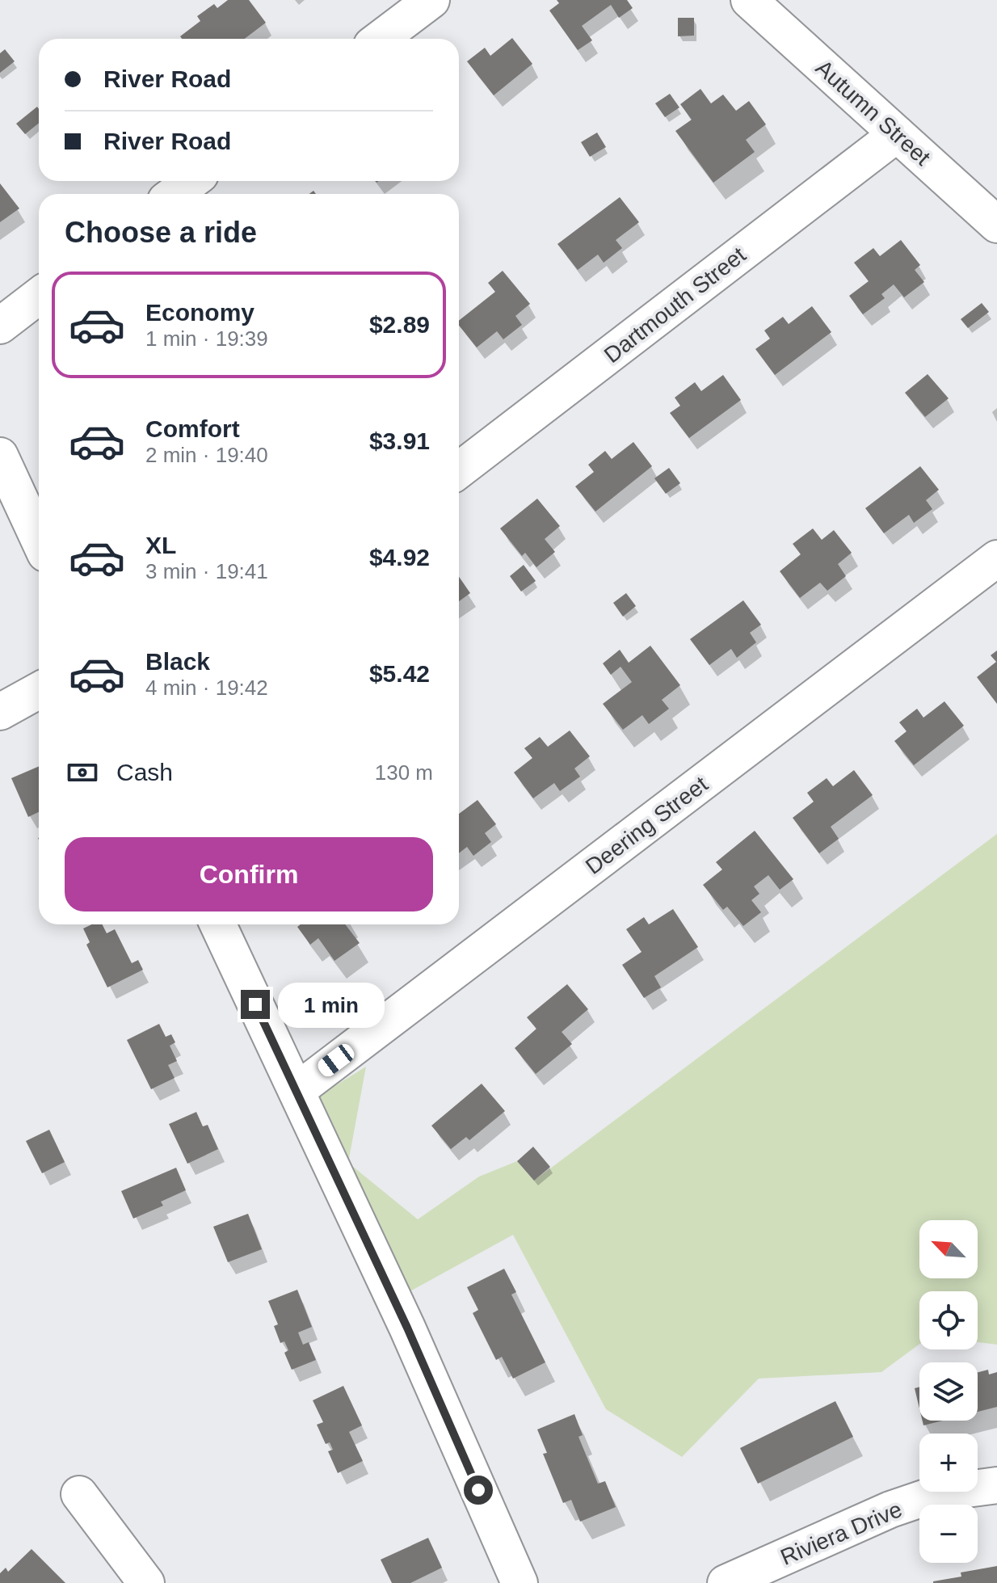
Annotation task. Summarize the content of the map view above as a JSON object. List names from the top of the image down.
{
  "streets": {
    "street": [
      "Autumn Street",
      "Dartmouth Street",
      "Deering Street",
      "Riviera Drive"
    ]
  },
  "crossings": [
    ["Autumn Street", "Dartmouth Street"]
  ],
  "north": "top left",
  "page": {
    "banner": ["River Road", "River Road"],
    "heading": "Choose a ride",
    "list": [
      {
        "name": "Economy",
        "note": "1 min · 19:39",
        "value": "$2.89"
      },
      {
        "name": "Comfort",
        "note": "2 min · 19:40",
        "value": "$3.91"
      },
      {
        "name": "XL",
        "note": "3 min · 19:41",
        "value": "$4.92"
      },
      {
        "name": "Black",
        "note": "4 min · 19:42",
        "value": "$5.42"
      }
    ],
    "pay": ["Cash", "130 m"],
    "buttons": "Confirm",
    "bubble": "1 min",
    "map_buttons": ["+", "−"]
  }
}
